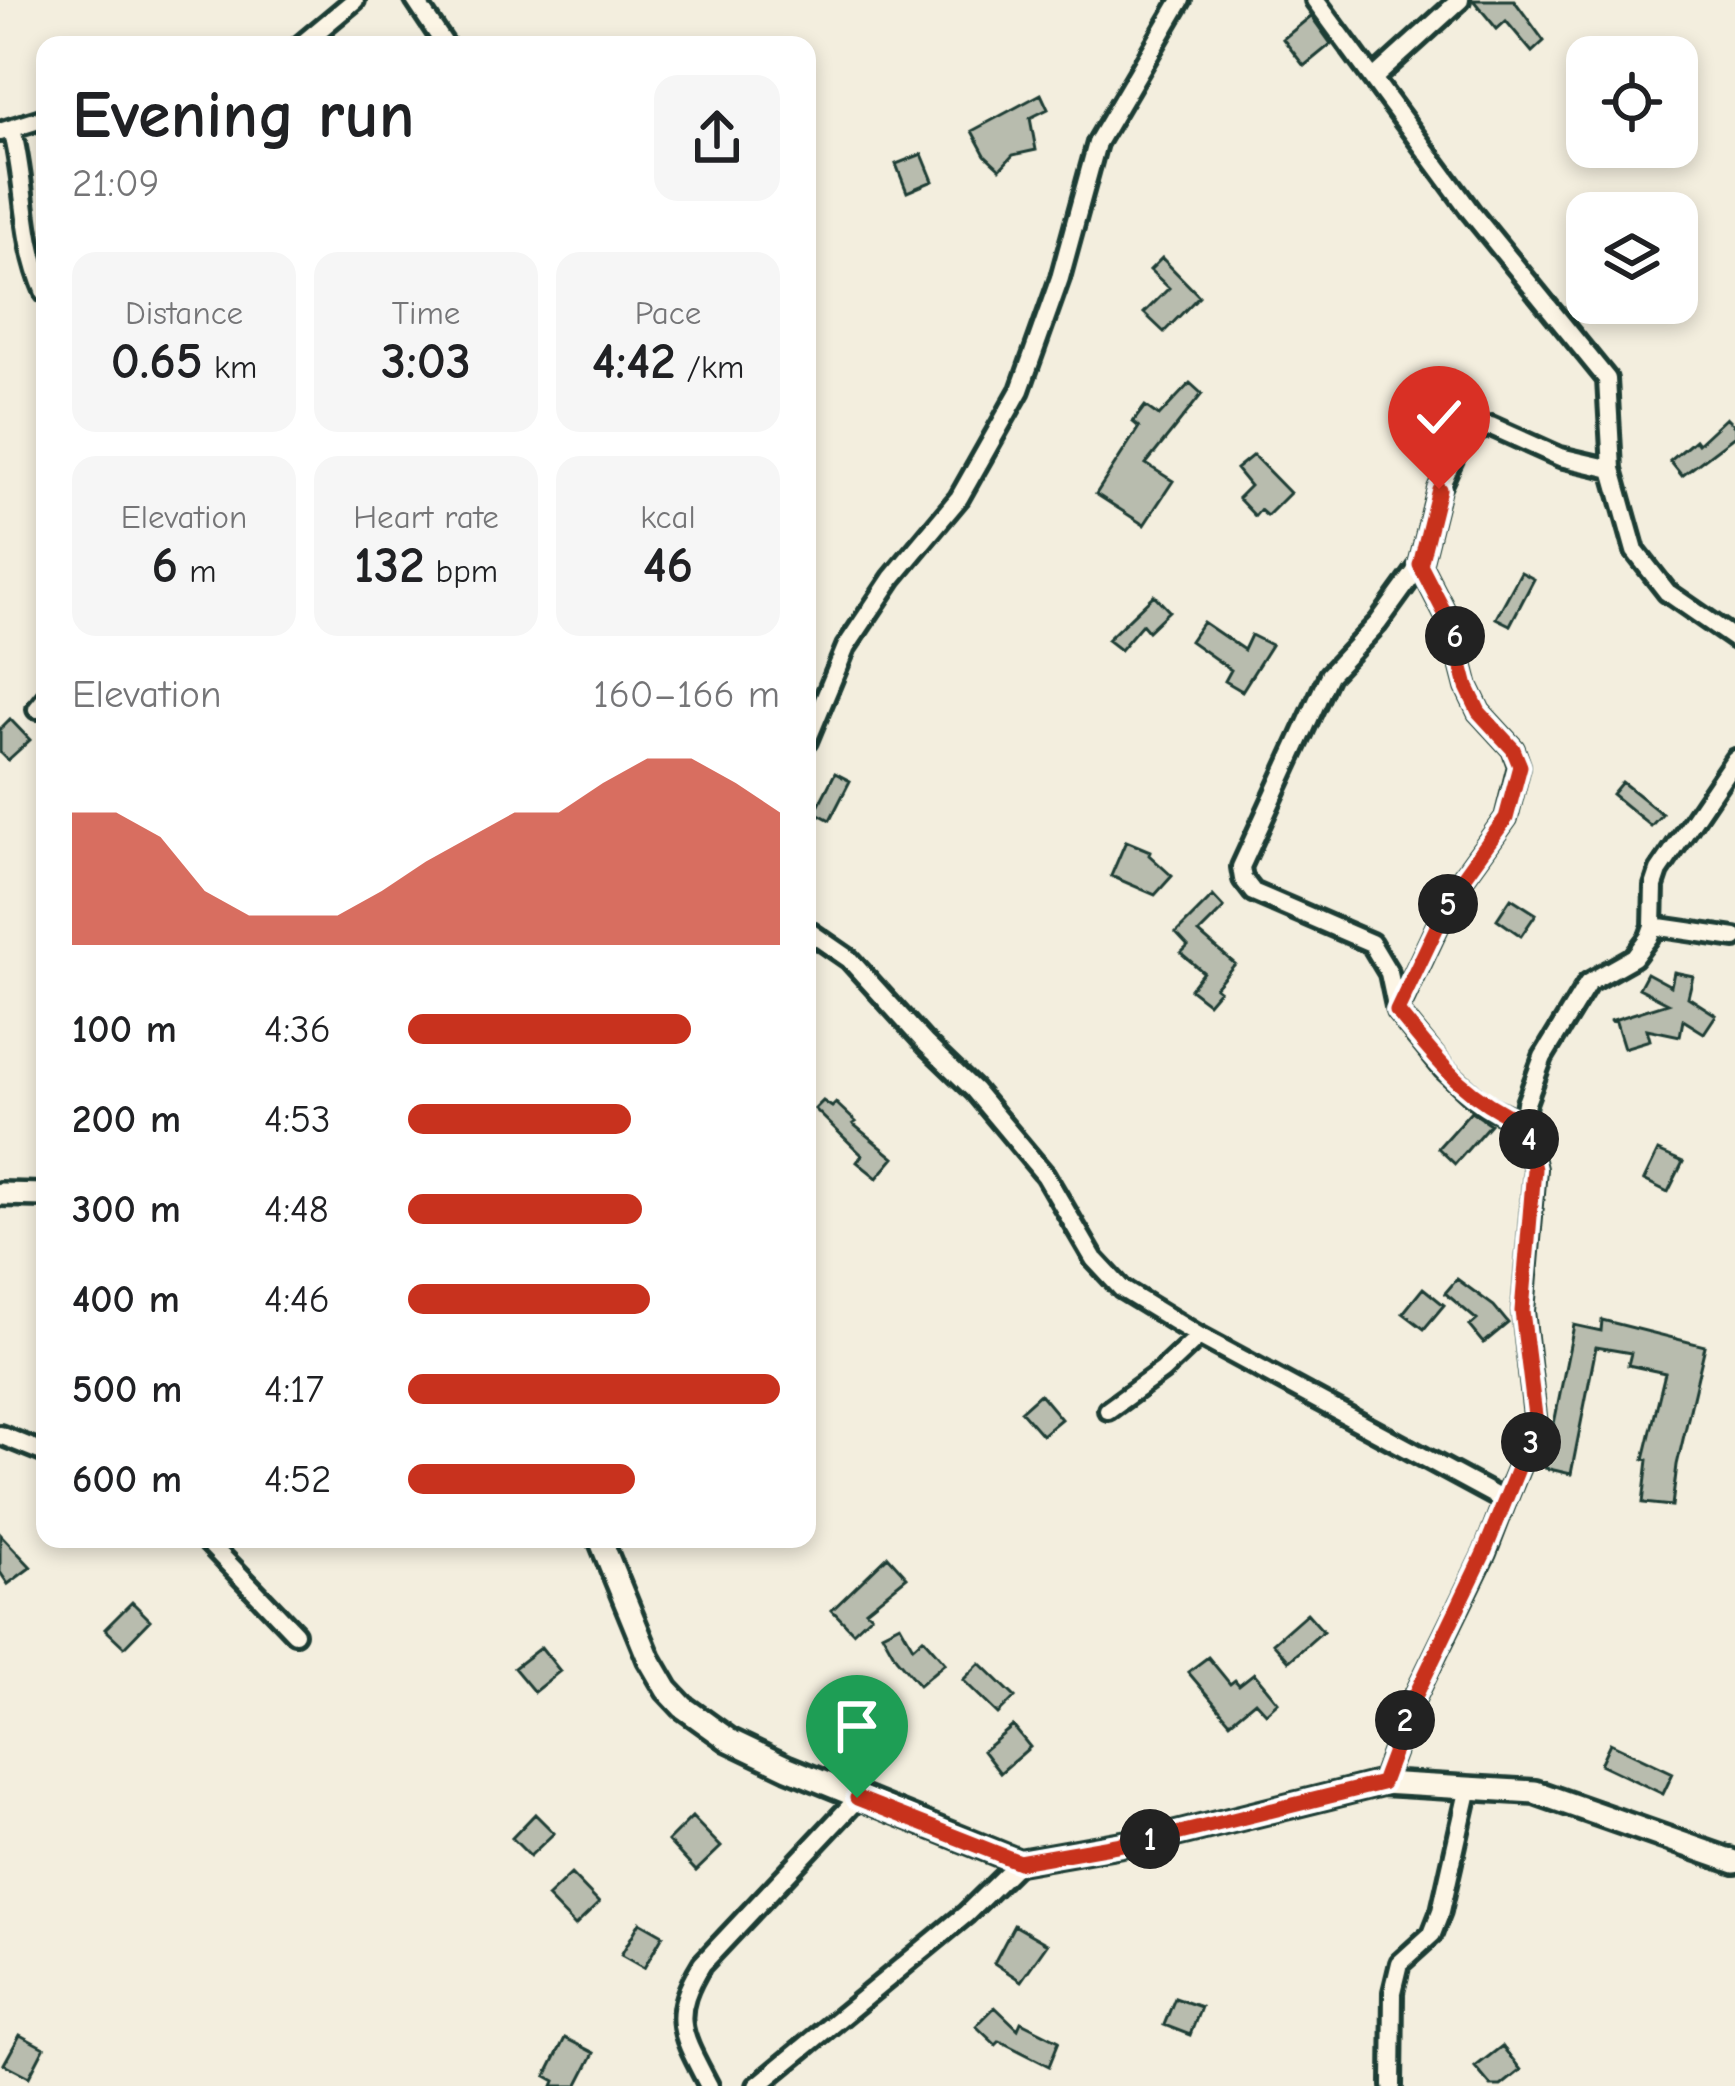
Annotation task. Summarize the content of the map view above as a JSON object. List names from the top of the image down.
{
  "page": {
    "heading": ["Evening run", "21:09"],
    "stats": [
      ["Distance", "0.65 km"],
      ["Time", "3:03"],
      ["Pace", "4:42 /km"],
      ["Elevation", "6 m"],
      ["Heart rate", "132 bpm"],
      ["kcal", "46"]
    ],
    "pins": [
      "6",
      "5",
      "4",
      "3",
      "2",
      "1"
    ],
    "chart": ["Elevation", "160–166 m"],
    "list": [
      {
        "name": "100 m",
        "note": "4:36"
      },
      {
        "name": "200 m",
        "note": "4:53"
      },
      {
        "name": "300 m",
        "note": "4:48"
      },
      {
        "name": "400 m",
        "note": "4:46"
      },
      {
        "name": "500 m",
        "note": "4:17"
      },
      {
        "name": "600 m",
        "note": "4:52"
      }
    ]
  }
}
